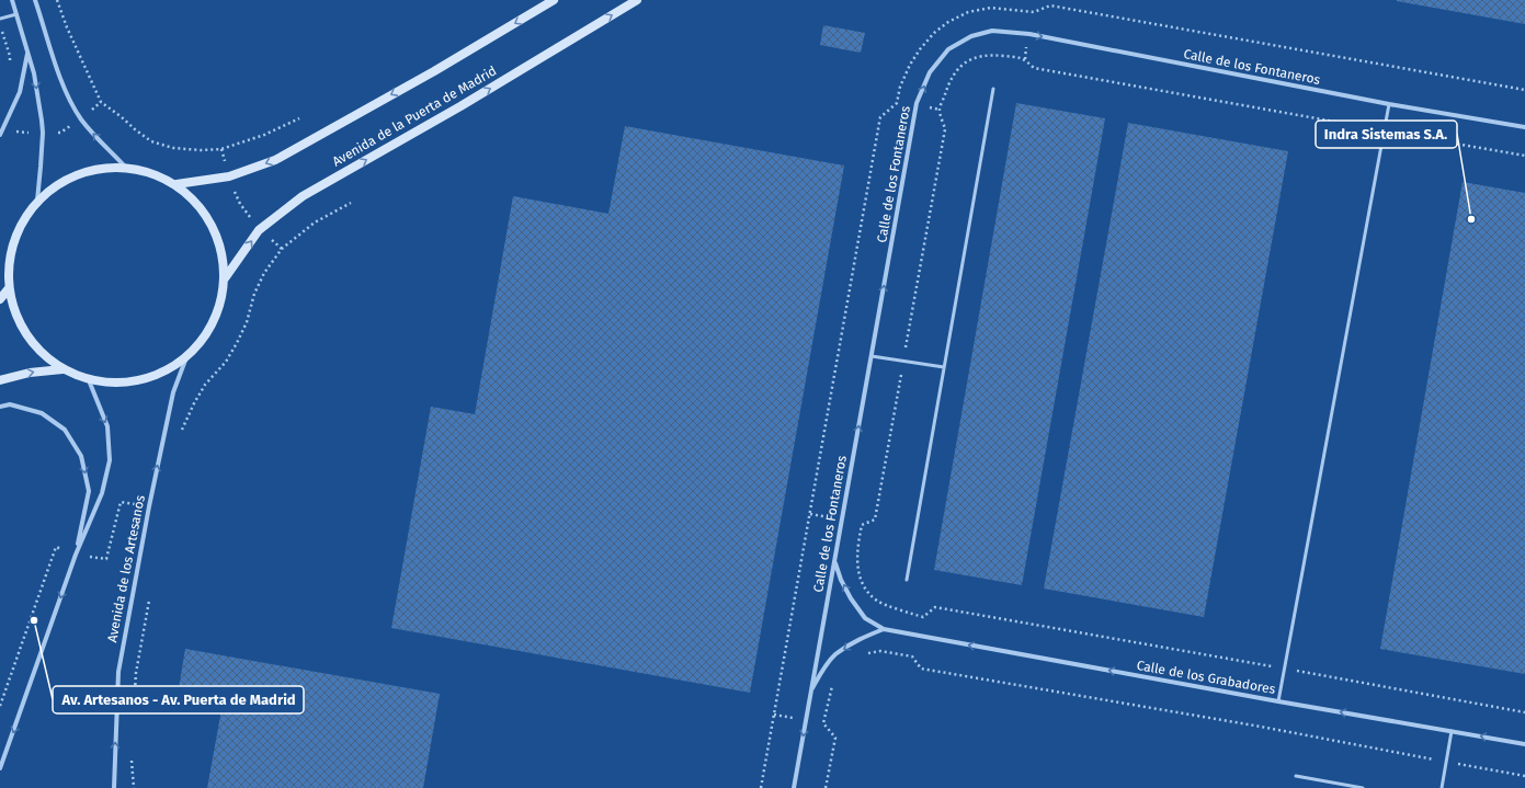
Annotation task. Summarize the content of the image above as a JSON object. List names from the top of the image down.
{
  "streets": {
    "street": [
      "Calle de los Fontaneros",
      "Avenida de la Puerta de Madrid",
      "Avenida de los Artesanos",
      "Calle de los Grabadores"
    ]
  },
  "crossings": [
    ["Calle de los Fontaneros", "Calle de los Grabadores"]
  ],
  "one_way": ["Avenida de los Artesanos", "Calle de los Grabadores"],
  "places": ["Indra Sistemas S.A.", "Av. Artesanos - Av. Puerta de Madrid"]
}
